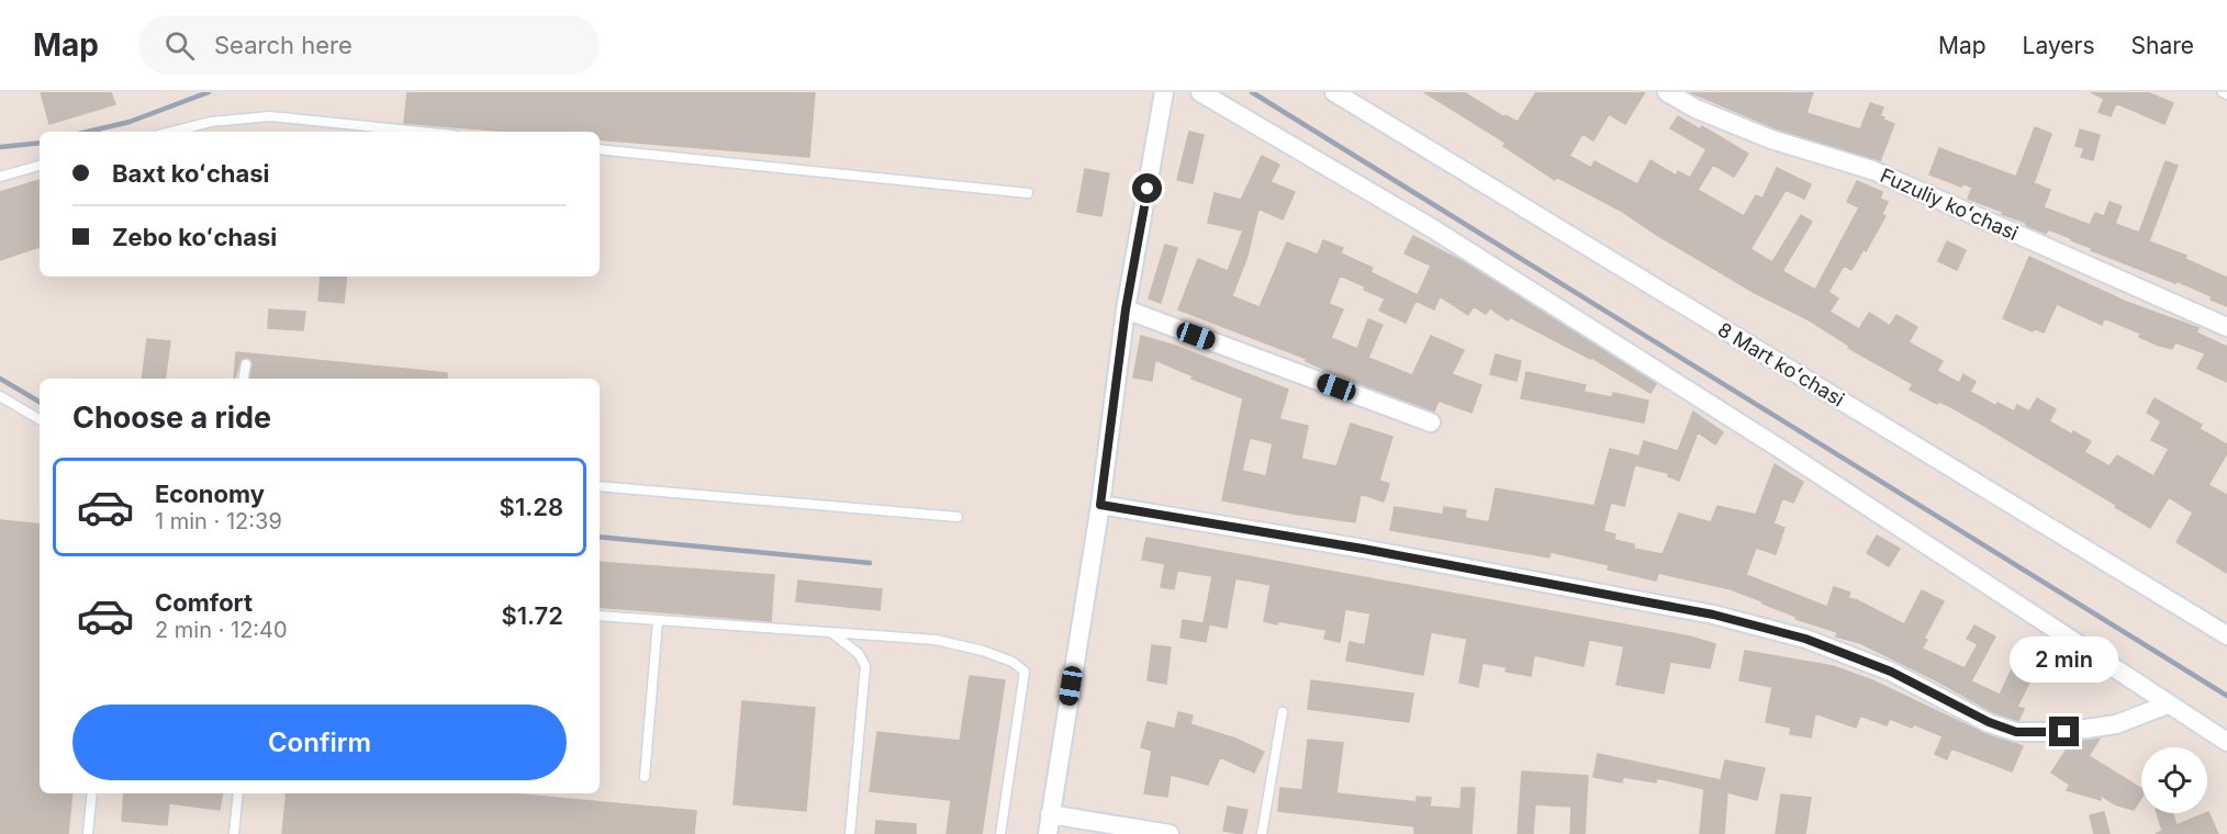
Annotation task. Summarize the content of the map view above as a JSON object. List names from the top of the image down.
{
  "streets": {
    "street": ["Fuzuliy koʻchasi", "8 Mart koʻchasi"]
  },
  "page": {
    "header": "Map",
    "search": "Search here",
    "nav": ["Map", "Layers", "Share"],
    "banner": ["Baxt koʻchasi", "Zebo koʻchasi"],
    "heading": "Choose a ride",
    "list": [
      {
        "name": "Economy",
        "note": "1 min · 12:39",
        "value": "$1.28"
      },
      {
        "name": "Comfort",
        "note": "2 min · 12:40",
        "value": "$1.72"
      }
    ],
    "bubble": "2 min",
    "buttons": "Confirm"
  }
}
